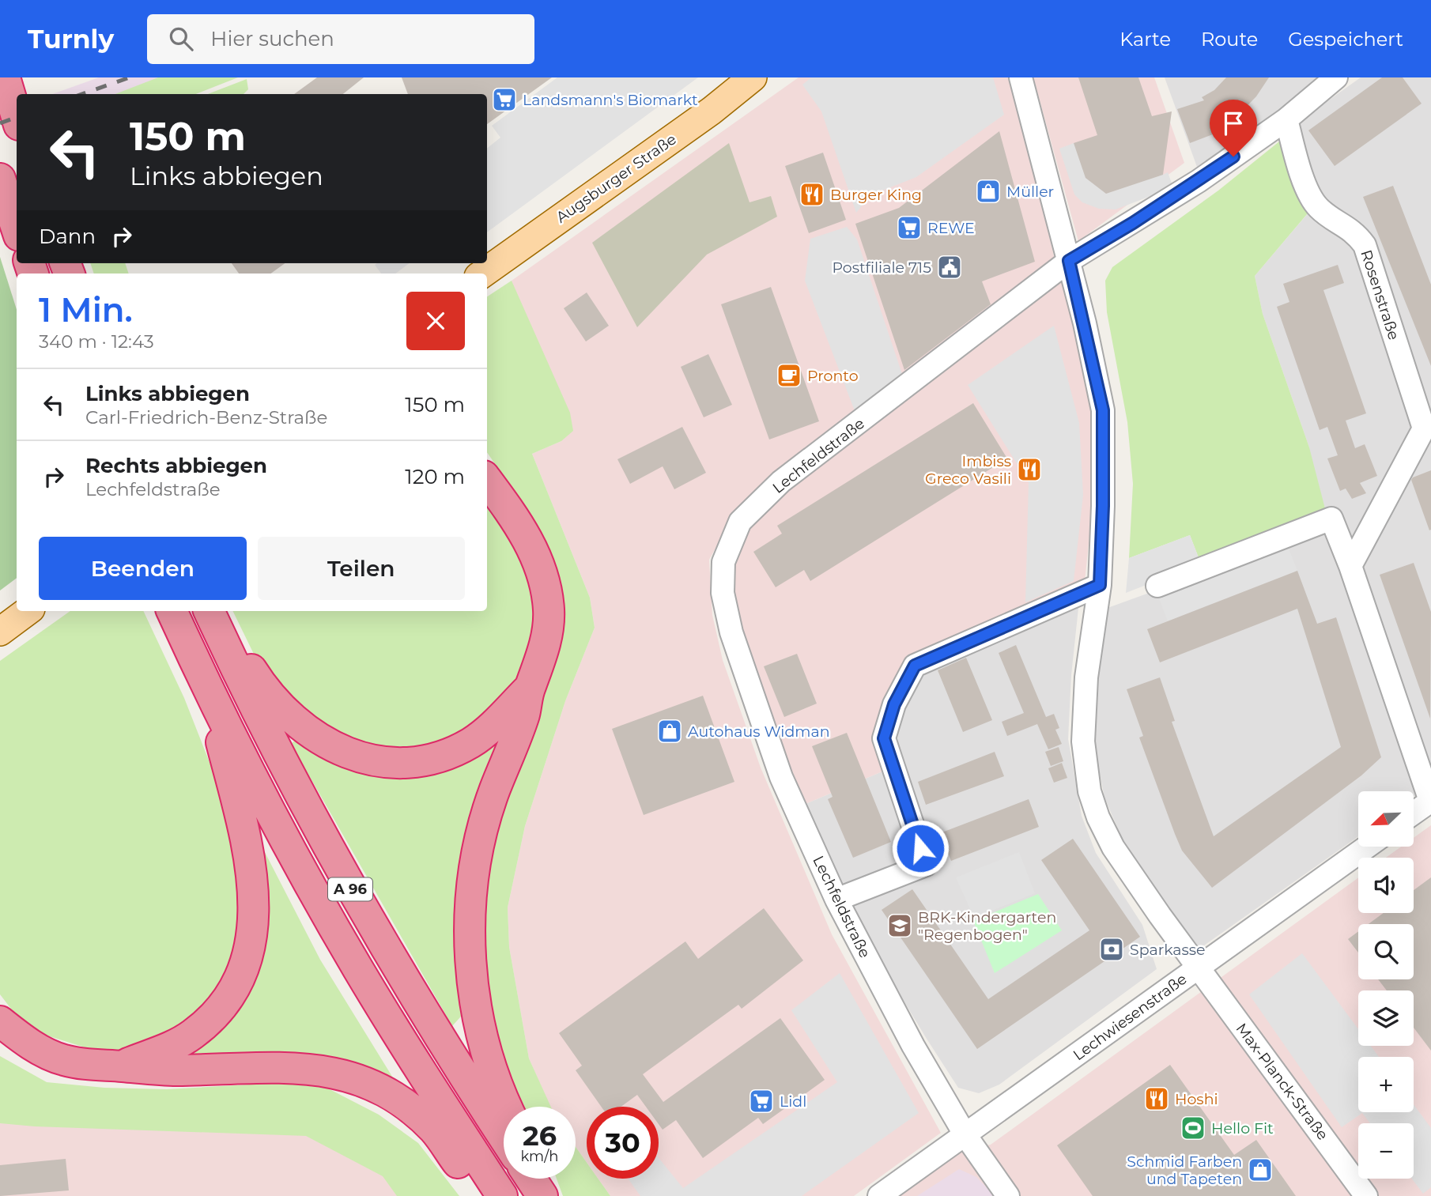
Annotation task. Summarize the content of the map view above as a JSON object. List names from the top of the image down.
{
  "streets": {
    "highway": ["A 96"],
    "main road": ["Augsburger Straße"],
    "street": [
      "Rosenstraße",
      "Lechfeldstraße",
      "Lechwiesenstraße",
      "Max-Planck-Straße"
    ]
  },
  "crossings": [
    ["Rosenstraße", "Lechfeldstraße"],
    ["Lechfeldstraße", "Lechwiesenstraße"],
    ["Lechfeldstraße", "Max-Planck-Straße"],
    ["Lechwiesenstraße", "Max-Planck-Straße"]
  ],
  "places": {
    "supermarket": ["Landsmann's Biomarkt", "REWE", "Lidl"],
    "shop": ["Müller", "Autohaus Widman", "Schmid Farben und Tapeten"],
    "restaurant": ["Burger King", "Imbiss Greco Vasili", "Hoshi"],
    "public building": ["Postfiliale 715"],
    "cafe": ["Pronto"],
    "school or university": ["BRK-Kindergarten \"Regenbogen\""],
    "bank": ["Sparkasse"],
    "sports": ["Hello Fit"]
  },
  "north": "bottom left",
  "page": {
    "header": "Turnly",
    "search": "Hier suchen",
    "nav": ["Karte", "Route", "Gespeichert"],
    "turn": ["150 m", "Links abbiegen"],
    "then": "Dann",
    "heading": ["1 Min.", "340 m · 12:43"],
    "list": [
      {
        "name": "Links abbiegen",
        "note": "Carl-Friedrich-Benz-Straße",
        "value": "150 m"
      },
      {
        "name": "Rechts abbiegen",
        "note": "Lechfeldstraße",
        "value": "120 m"
      }
    ],
    "buttons": ["Beenden", "Teilen"],
    "map_buttons": ["+", "−"],
    "speed": "26 km/h",
    "limit": "30"
  }
}
